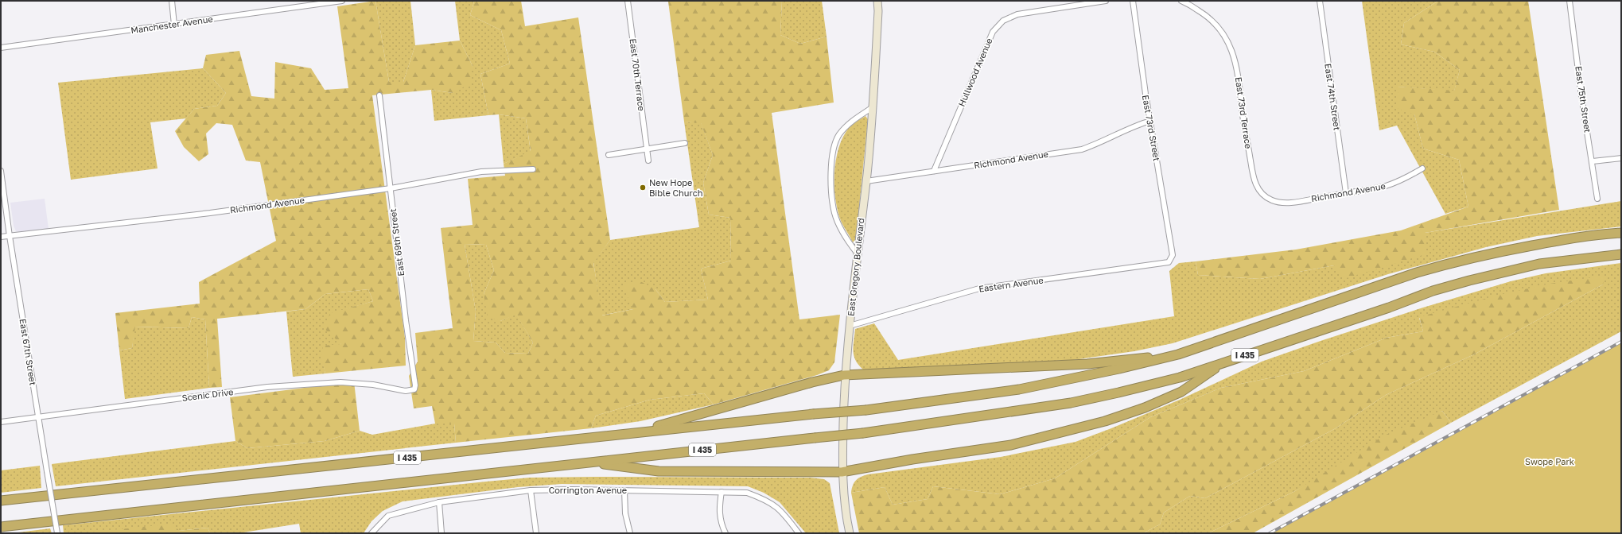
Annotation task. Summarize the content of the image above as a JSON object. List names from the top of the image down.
{
  "streets": {
    "highway": ["I 435"],
    "main road": ["East Gregory Boulevard"],
    "street": [
      "Manchester Avenue",
      "Hullwood Avenue",
      "East 70th Terrace",
      "East 74th Street",
      "East 75th Street",
      "East 73rd Terrace",
      "East 73rd Street",
      "Richmond Avenue",
      "East 69th Street",
      "Eastern Avenue",
      "East 67th Street",
      "Scenic Drive",
      "Corrington Avenue"
    ]
  },
  "crossings": [
    ["Hullwood Avenue", "Richmond Avenue"],
    ["East 74th Street", "Richmond Avenue"],
    ["East 73rd Terrace", "Richmond Avenue"],
    ["East 73rd Street", "Richmond Avenue"],
    ["East 73rd Street", "Eastern Avenue"],
    ["Richmond Avenue", "East 69th Street"],
    ["Richmond Avenue", "East Gregory Boulevard"],
    ["Richmond Avenue", "East 67th Street"],
    ["East 69th Street", "Scenic Drive"],
    ["East Gregory Boulevard", "Eastern Avenue"],
    ["East 67th Street", "Scenic Drive"]
  ],
  "parks": ["Swope Park"],
  "places": ["New Hope Bible Church"]
}
